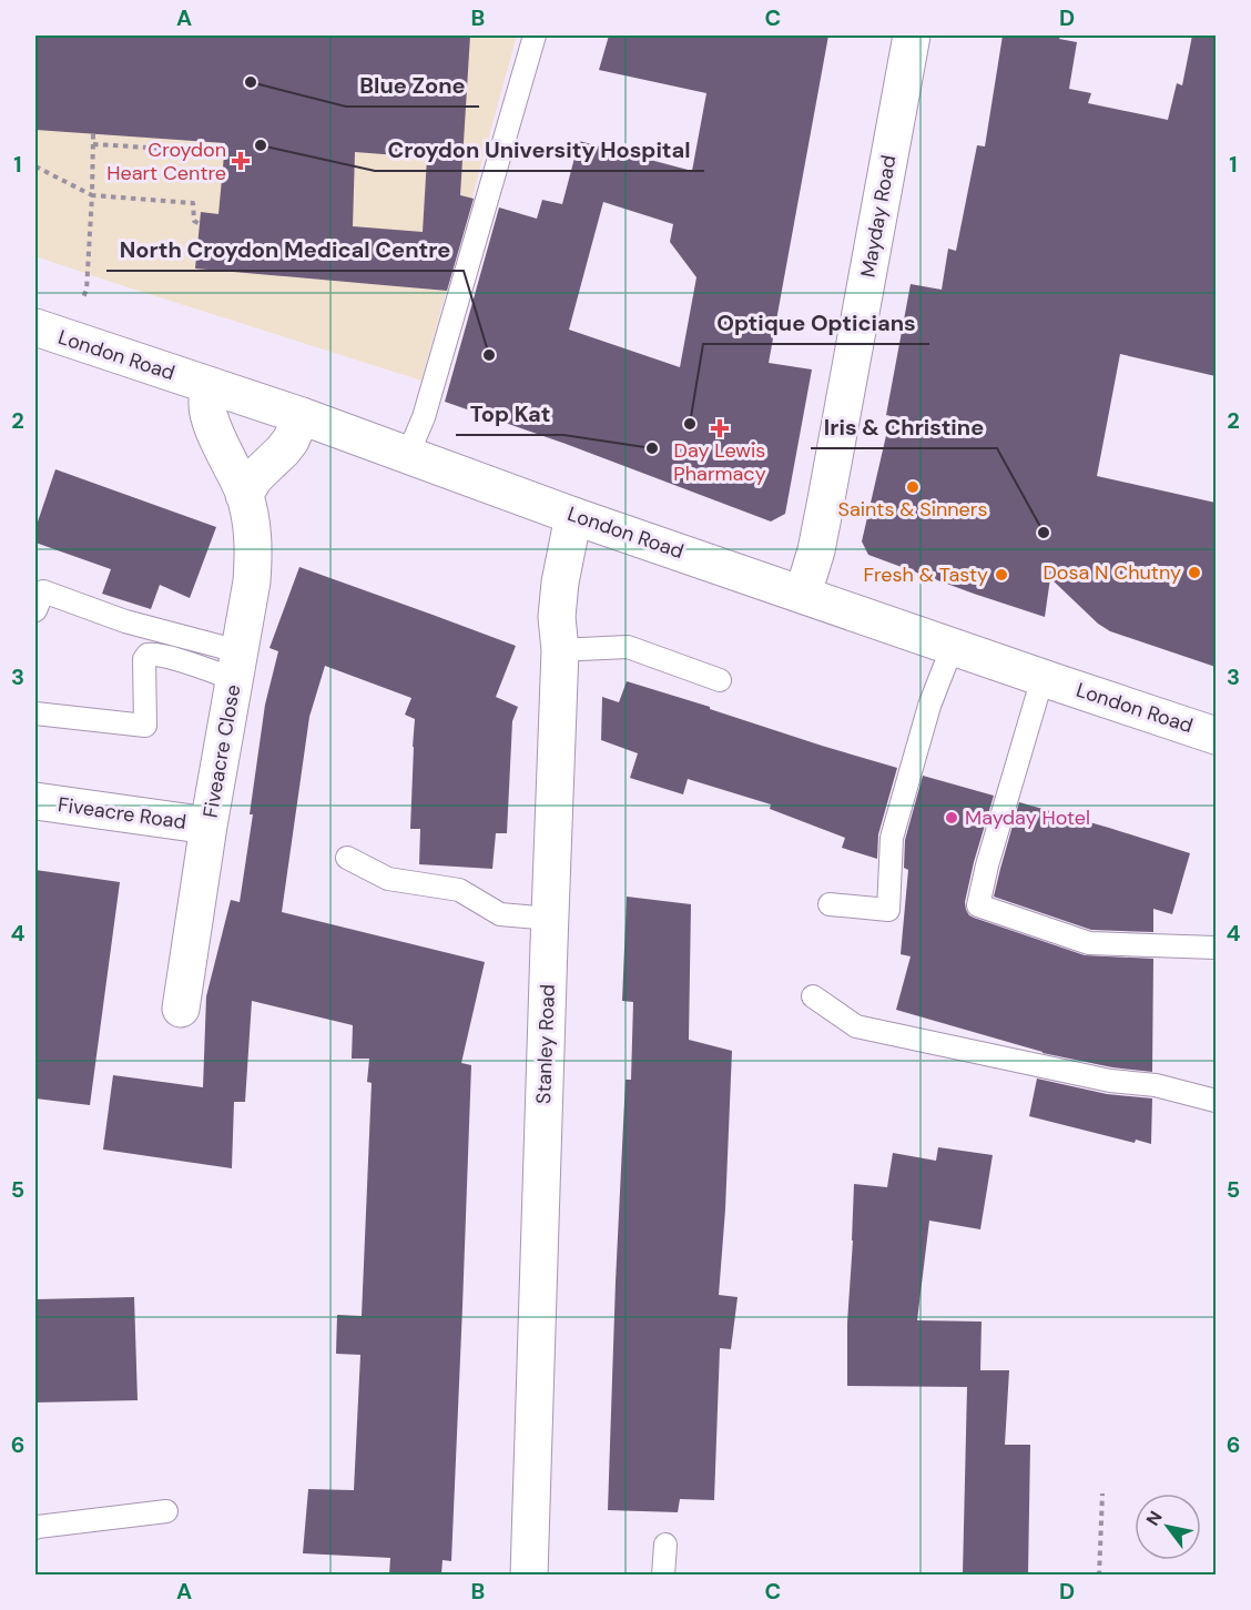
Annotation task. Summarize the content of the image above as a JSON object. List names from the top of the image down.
{
  "streets": {
    "street": [
      "Mayday Road",
      "London Road",
      "Fiveacre Close",
      "Fiveacre Road",
      "Stanley Road"
    ]
  },
  "crossings": [
    ["Mayday Road", "London Road"],
    ["London Road", "Fiveacre Close"],
    ["London Road", "Stanley Road"],
    ["Fiveacre Close", "Fiveacre Road"]
  ],
  "places": {
    "other": [
      "Blue Zone",
      "Croydon University Hospital",
      "North Croydon Medical Centre",
      "Optique Opticians",
      "Top Kat",
      "Saints & Sinners",
      "Iris & Christine",
      "Dosa N Chutny",
      "Fresh & Tasty",
      "Mayday Hotel"
    ],
    "health": ["Croydon Heart Centre", "Day Lewis Pharmacy"]
  },
  "north": "top left",
  "grid": {
    "columns": [
      "A",
      "B",
      "C",
      "D"
    ],
    "rows": [
      "1",
      "2",
      "3",
      "4",
      "5",
      "6"
    ]
  }
}
